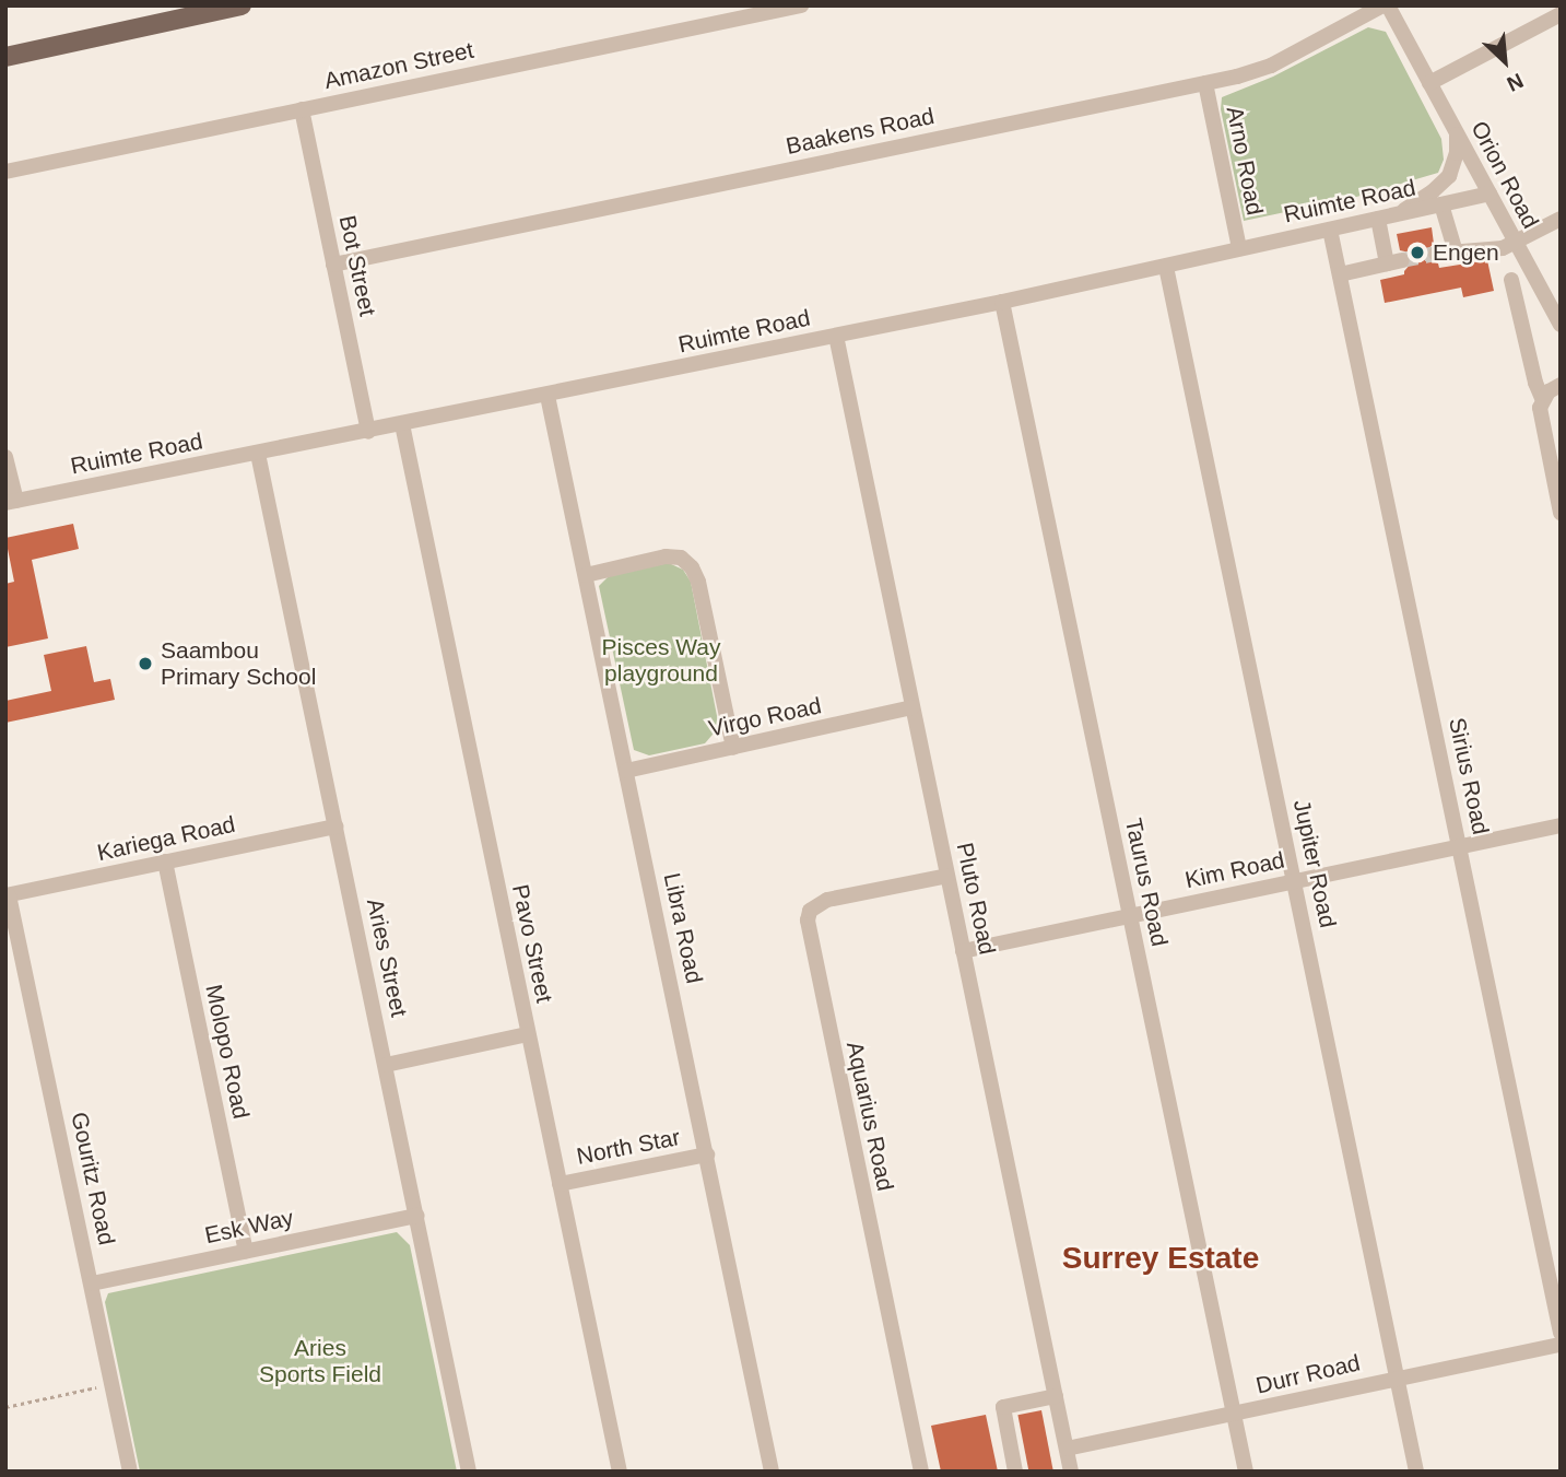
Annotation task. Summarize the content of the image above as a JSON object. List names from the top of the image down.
{
  "streets": {
    "street": [
      "Amazon Street",
      "Baakens Road",
      "Arno Road",
      "Orion Road",
      "Ruimte Road",
      "Bot Street",
      "Virgo Road",
      "Sirius Road",
      "Kariega Road",
      "Jupiter Road",
      "Kim Road",
      "Taurus Road",
      "Pluto Road",
      "Libra Road",
      "Pavo Street",
      "Aries Street",
      "Molopo Road",
      "Aquarius Road",
      "North Star",
      "Gouritz Road",
      "Esk Way",
      "Durr Road"
    ]
  },
  "crossings": [
    ["Amazon Street", "Bot Street"],
    ["Baakens Road", "Arno Road"],
    ["Baakens Road", "Orion Road"],
    ["Baakens Road", "Bot Street"],
    ["Arno Road", "Ruimte Road"],
    ["Orion Road", "Ruimte Road"],
    ["Ruimte Road", "Bot Street"],
    ["Ruimte Road", "Sirius Road"],
    ["Ruimte Road", "Jupiter Road"],
    ["Ruimte Road", "Taurus Road"],
    ["Ruimte Road", "Pluto Road"],
    ["Ruimte Road", "Libra Road"],
    ["Ruimte Road", "Pavo Street"],
    ["Ruimte Road", "Aries Street"],
    ["Virgo Road", "Pluto Road"],
    ["Virgo Road", "Libra Road"],
    ["Sirius Road", "Kim Road"],
    ["Kariega Road", "Aries Street"],
    ["Kariega Road", "Molopo Road"],
    ["Kariega Road", "Gouritz Road"],
    ["Jupiter Road", "Kim Road"],
    ["Jupiter Road", "Durr Road"],
    ["Kim Road", "Taurus Road"],
    ["Kim Road", "Pluto Road"],
    ["Taurus Road", "Durr Road"],
    ["Pluto Road", "Aquarius Road"],
    ["Pluto Road", "Durr Road"],
    ["Libra Road", "North Star"],
    ["Pavo Street", "North Star"],
    ["Aries Street", "Esk Way"],
    ["Molopo Road", "Esk Way"],
    ["Gouritz Road", "Esk Way"]
  ],
  "districts": ["Surrey Estate"],
  "parks": ["Pisces Way playground", "Aries Sports Field"],
  "places": ["Engen", "Saambou Primary School"],
  "north": "bottom right"
}
